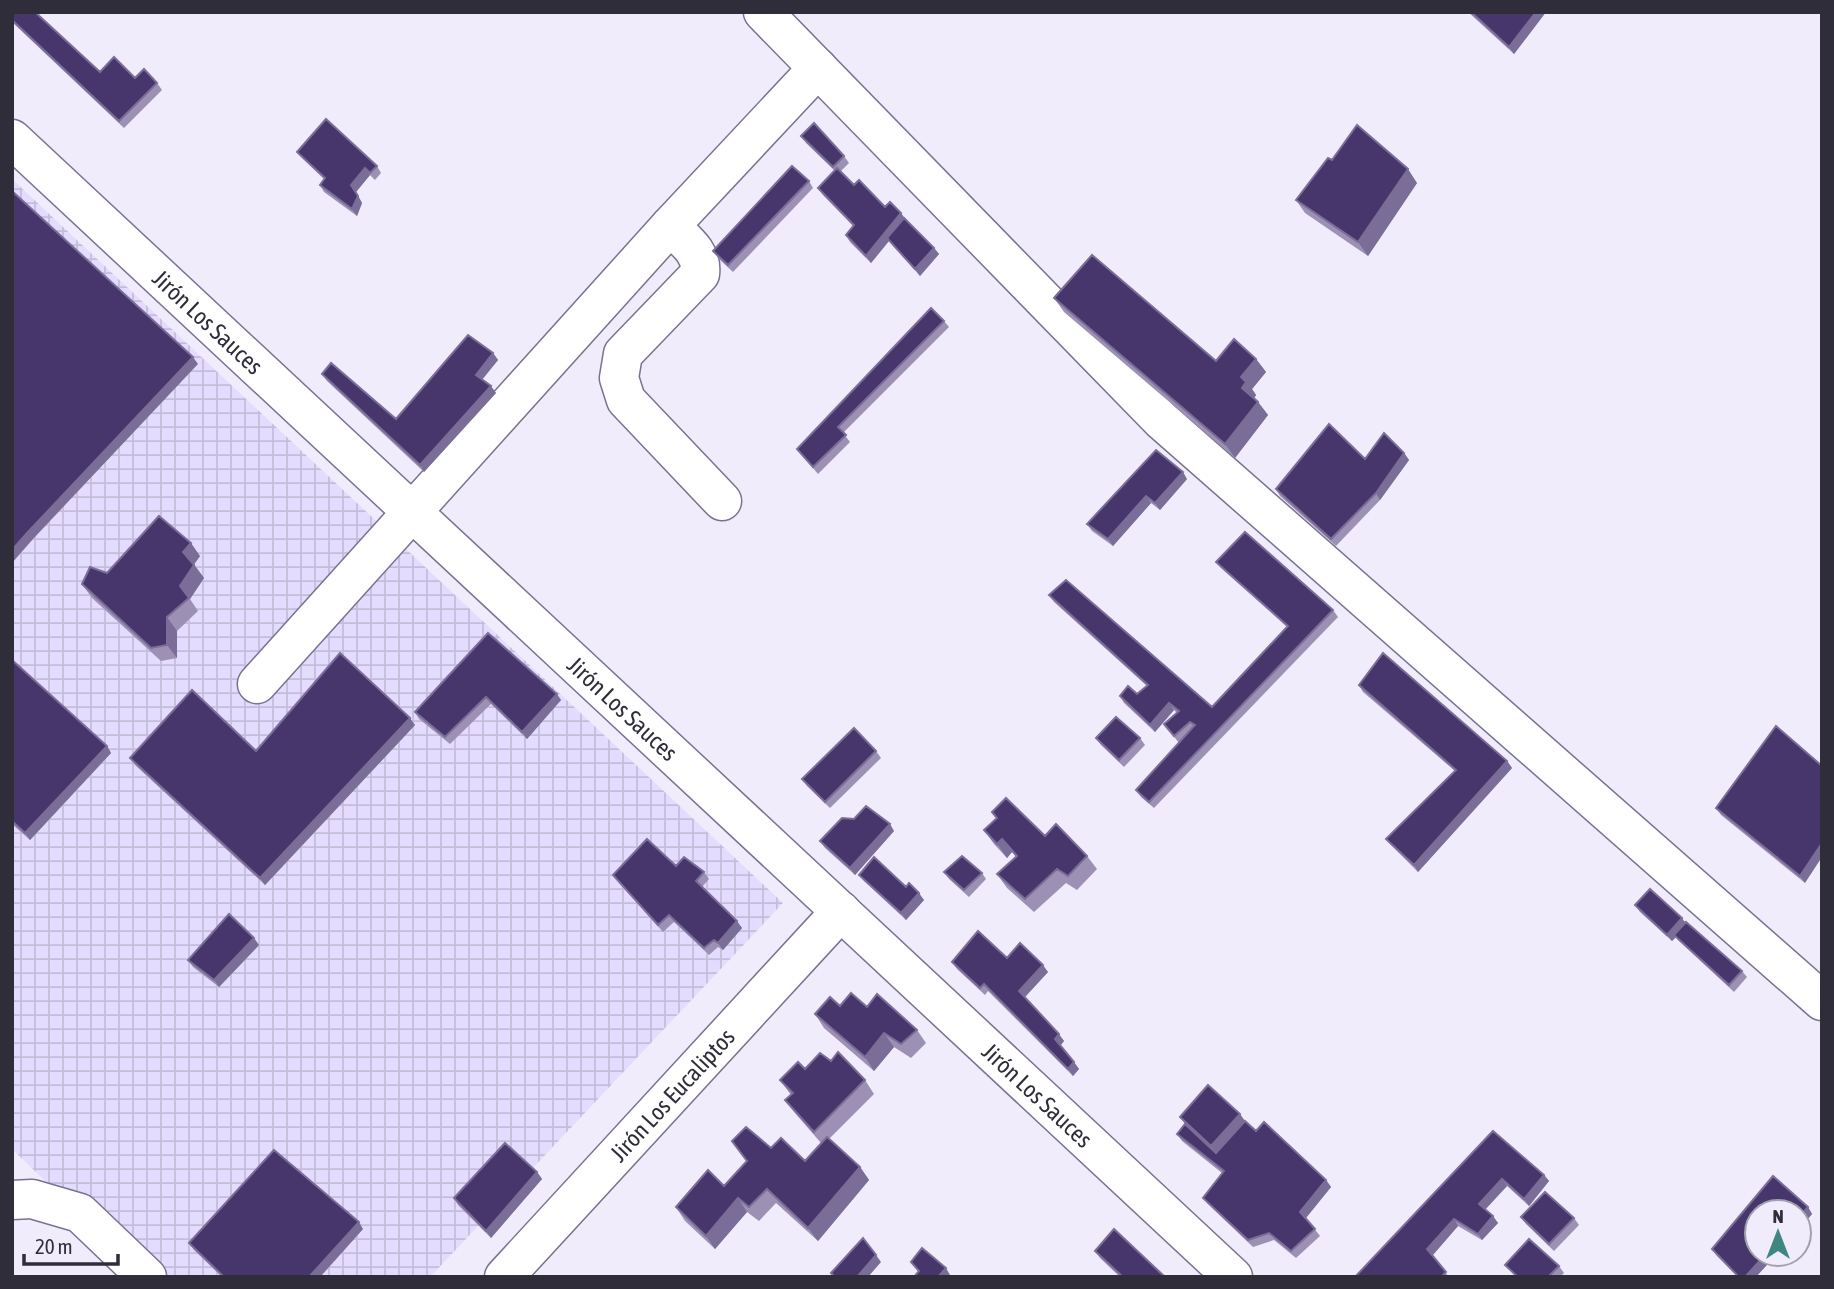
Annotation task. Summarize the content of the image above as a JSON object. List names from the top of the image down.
{
  "streets": {
    "street": ["Jirón Los Sauces", "Jirón Los Eucaliptos"]
  },
  "crossings": [
    ["Jirón Los Sauces", "Jirón Los Eucaliptos"]
  ],
  "scale_bar": "20 m",
  "north": "top"
}
